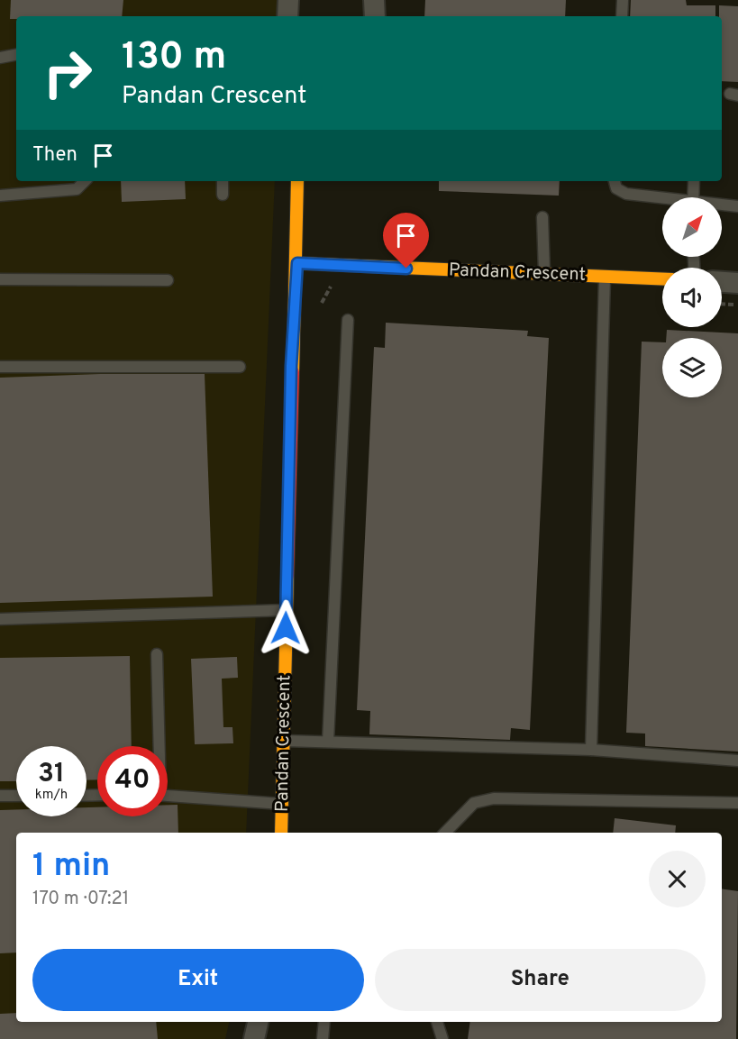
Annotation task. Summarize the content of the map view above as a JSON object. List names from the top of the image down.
{
  "streets": {
    "street": ["Pandan Crescent"]
  },
  "north": "top right",
  "page": {
    "turn": ["130 m", "Pandan Crescent"],
    "then": "Then",
    "speed": "31 km/h",
    "limit": "40",
    "heading": ["1 min", "170 m · 07:21"],
    "buttons": ["Exit", "Share"]
  }
}
